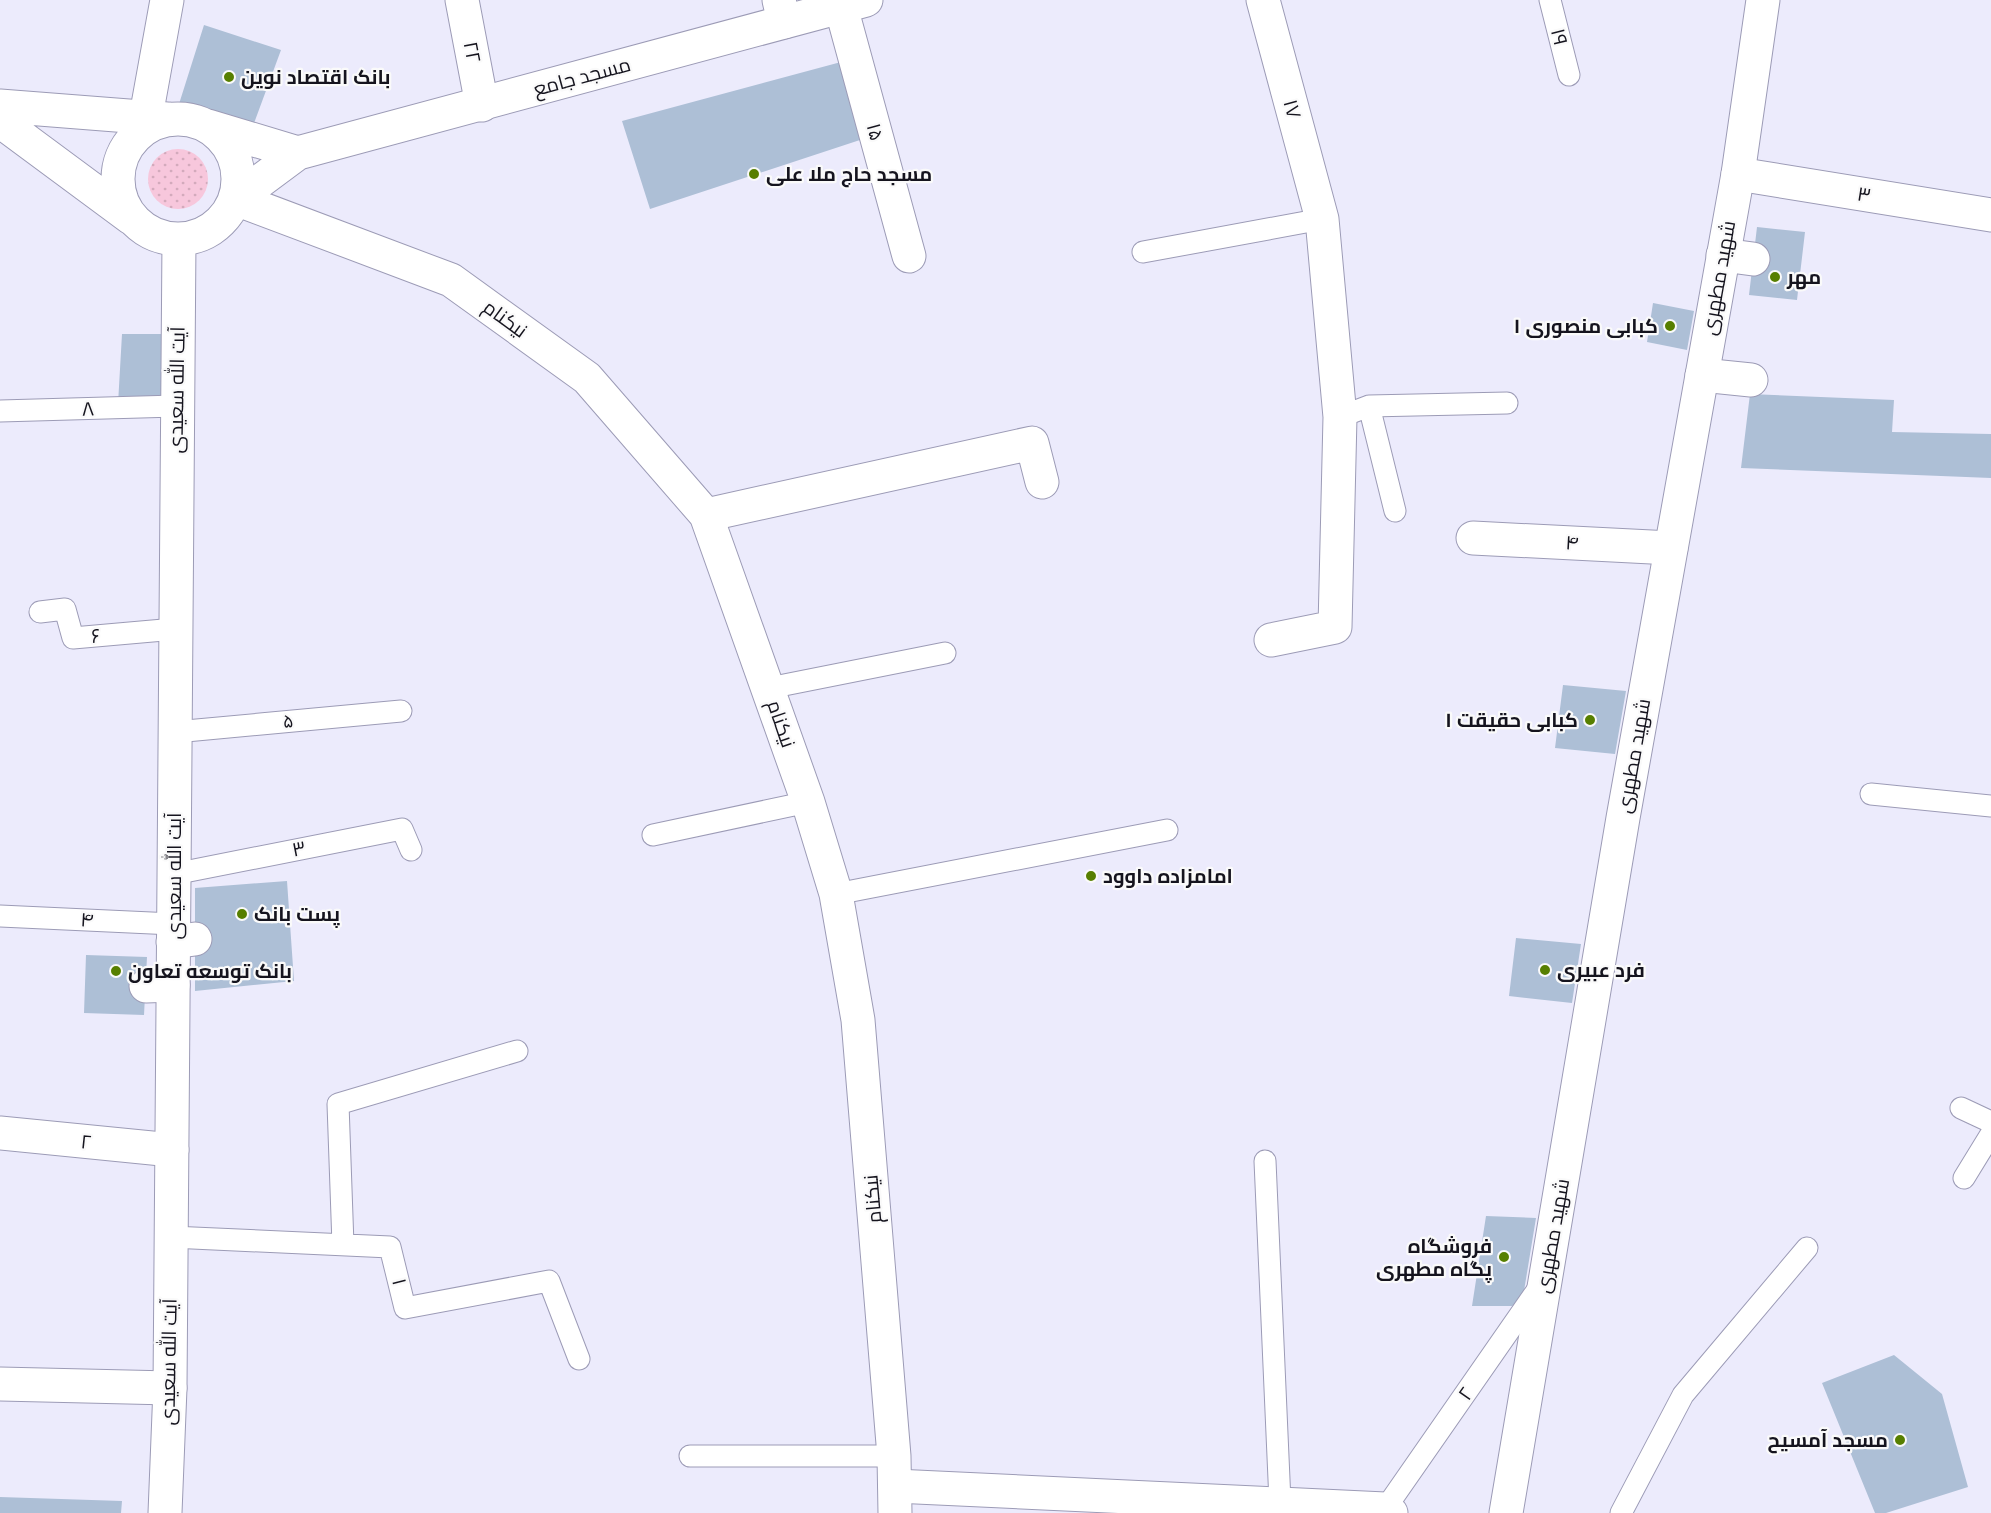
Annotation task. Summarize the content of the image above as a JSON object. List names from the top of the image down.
{
  "streets": {
    "street": [
      "۲۲",
      "مسجد جامع",
      "۱۷",
      "۱۵",
      "۳",
      "شهید مطهری",
      "نیکنام",
      "آیت الله سعیدی",
      "۴",
      "۲"
    ],
    "lane": [
      "۱۹",
      "۸",
      "۶",
      "۵",
      "۱"
    ]
  },
  "crossings": [
    ["۲۲", "مسجد جامع"],
    ["مسجد جامع", "۱۵"],
    ["۳", "شهید مطهری"],
    ["۳", "آیت الله سعیدی"],
    ["شهید مطهری", "۴"],
    ["شهید مطهری", "۲"],
    ["نیکنام", "آیت الله سعیدی"],
    ["آیت الله سعیدی", "۸"],
    ["آیت الله سعیدی", "۴"],
    ["آیت الله سعیدی", "۶"],
    ["آیت الله سعیدی", "۵"],
    ["آیت الله سعیدی", "۲"],
    ["آیت الله سعیدی", "۱"]
  ],
  "places": [
    "بانک اقتصاد نوین",
    "مسجد حاج ملا علی",
    "مهر",
    "کبابی منصوری ۱",
    "کبابی حقیقت ۱",
    "امامزاده داوود",
    "پست بانک",
    "فرد عبیری",
    "بانک توسعه تعاون",
    "فروشگاه پگاه مطهری",
    "مسجد آمسیح"
  ]
}
